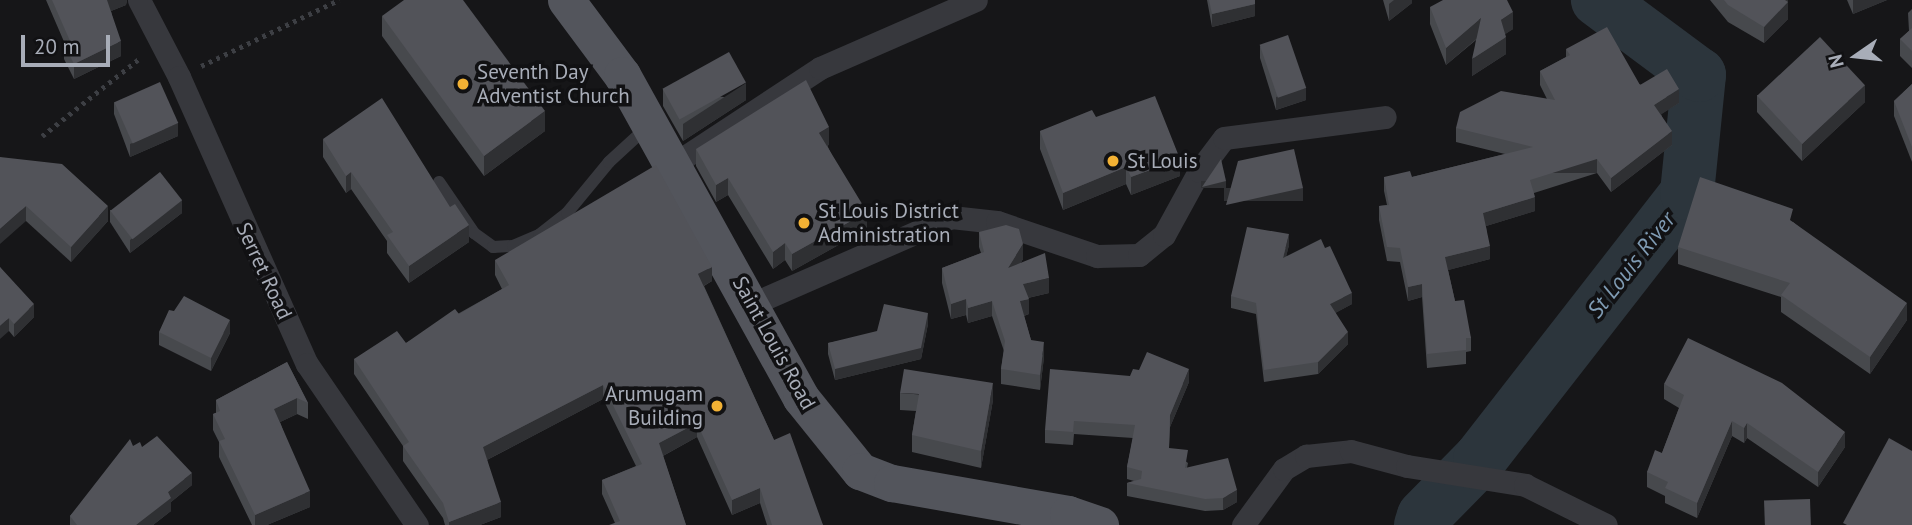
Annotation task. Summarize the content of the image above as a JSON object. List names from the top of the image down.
{
  "streets": {
    "main road": ["Saint Louis Road"],
    "street": ["Serret Road"]
  },
  "water": ["St Louis River"],
  "places": [
    "Seventh Day Adventist Church",
    "St Louis",
    "St Louis District Administration",
    "Arumugam Building"
  ],
  "scale_bar": "20 m",
  "north": "left"
}
